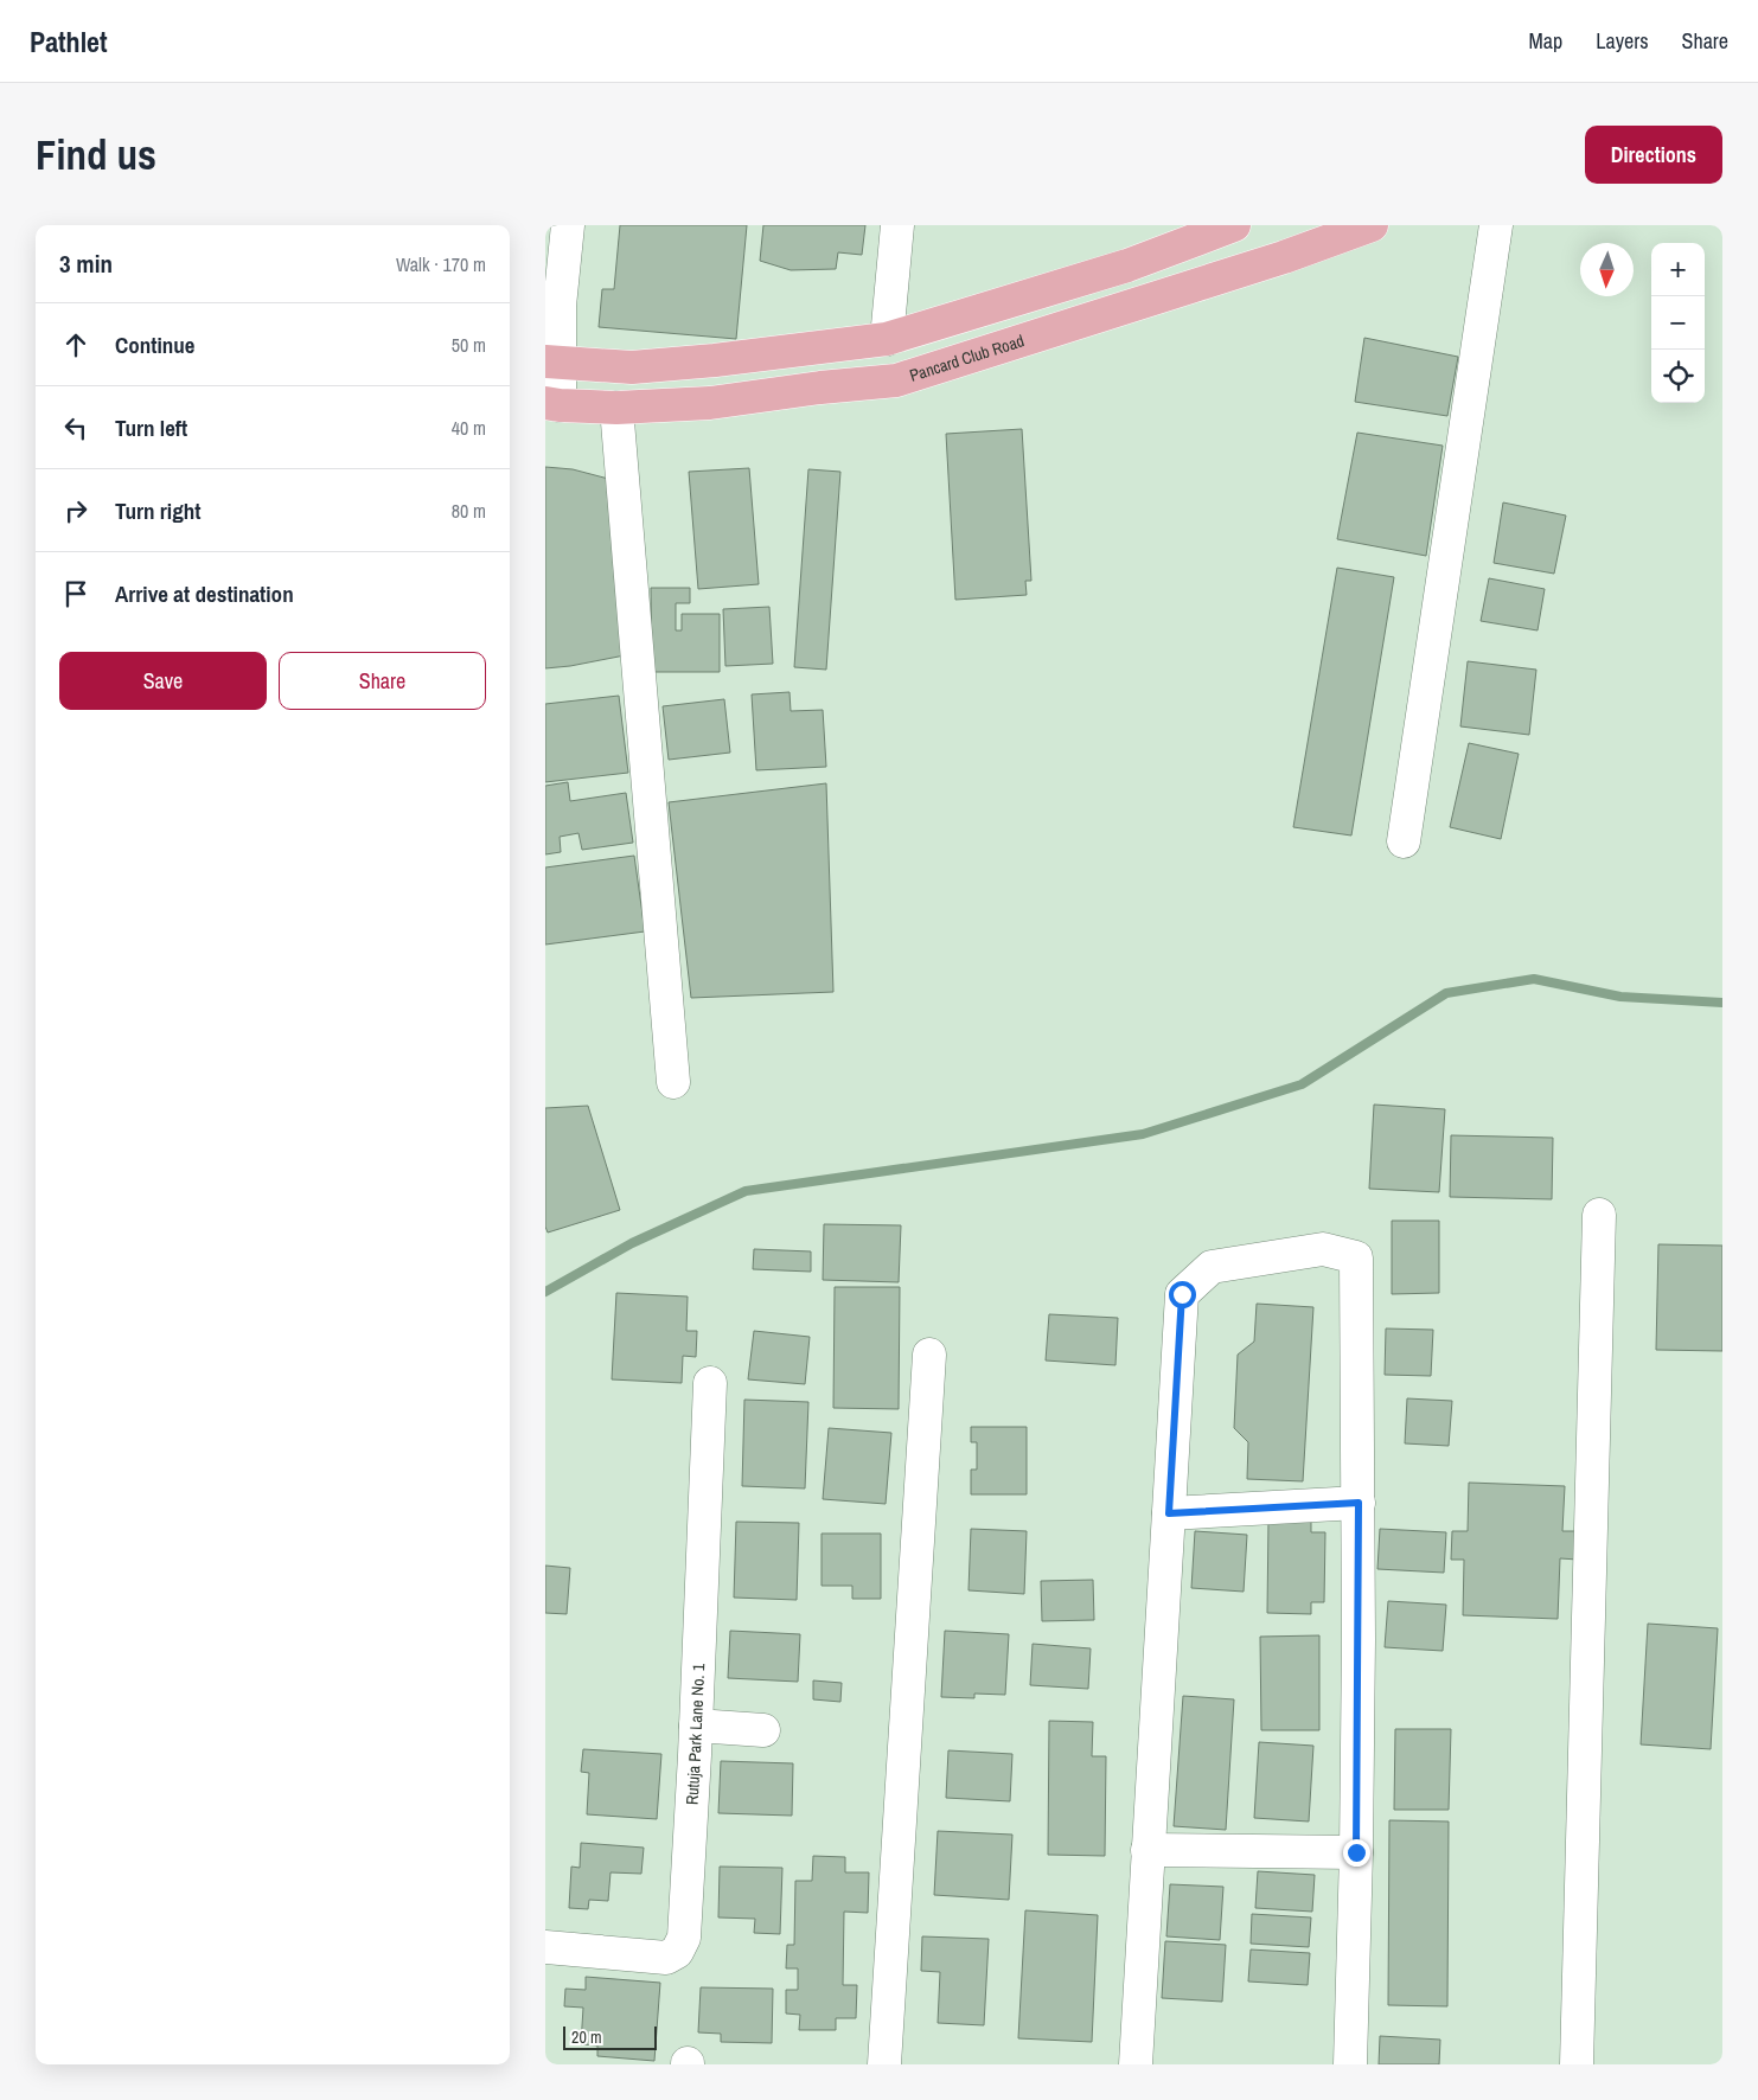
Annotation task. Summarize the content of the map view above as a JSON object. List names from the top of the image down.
{
  "streets": {
    "main road": ["Pancard Club Road"],
    "street": ["Rutuja Park Lane No. 1"]
  },
  "scale_bar": "20 m",
  "north": "bottom",
  "page": {
    "header": "Pathlet",
    "nav": ["Map", "Layers", "Share"],
    "buttons": [
      "Directions",
      ["Save", "Share"]
    ],
    "title": "Find us",
    "heading": ["3 min", "Walk · 170 m"],
    "map_buttons": ["+", "−"],
    "list": [
      ["Continue", "50 m"],
      ["Turn left", "40 m"],
      ["Turn right", "80 m"],
      "Arrive at destination"
    ],
    "scale": "20 m"
  }
}
